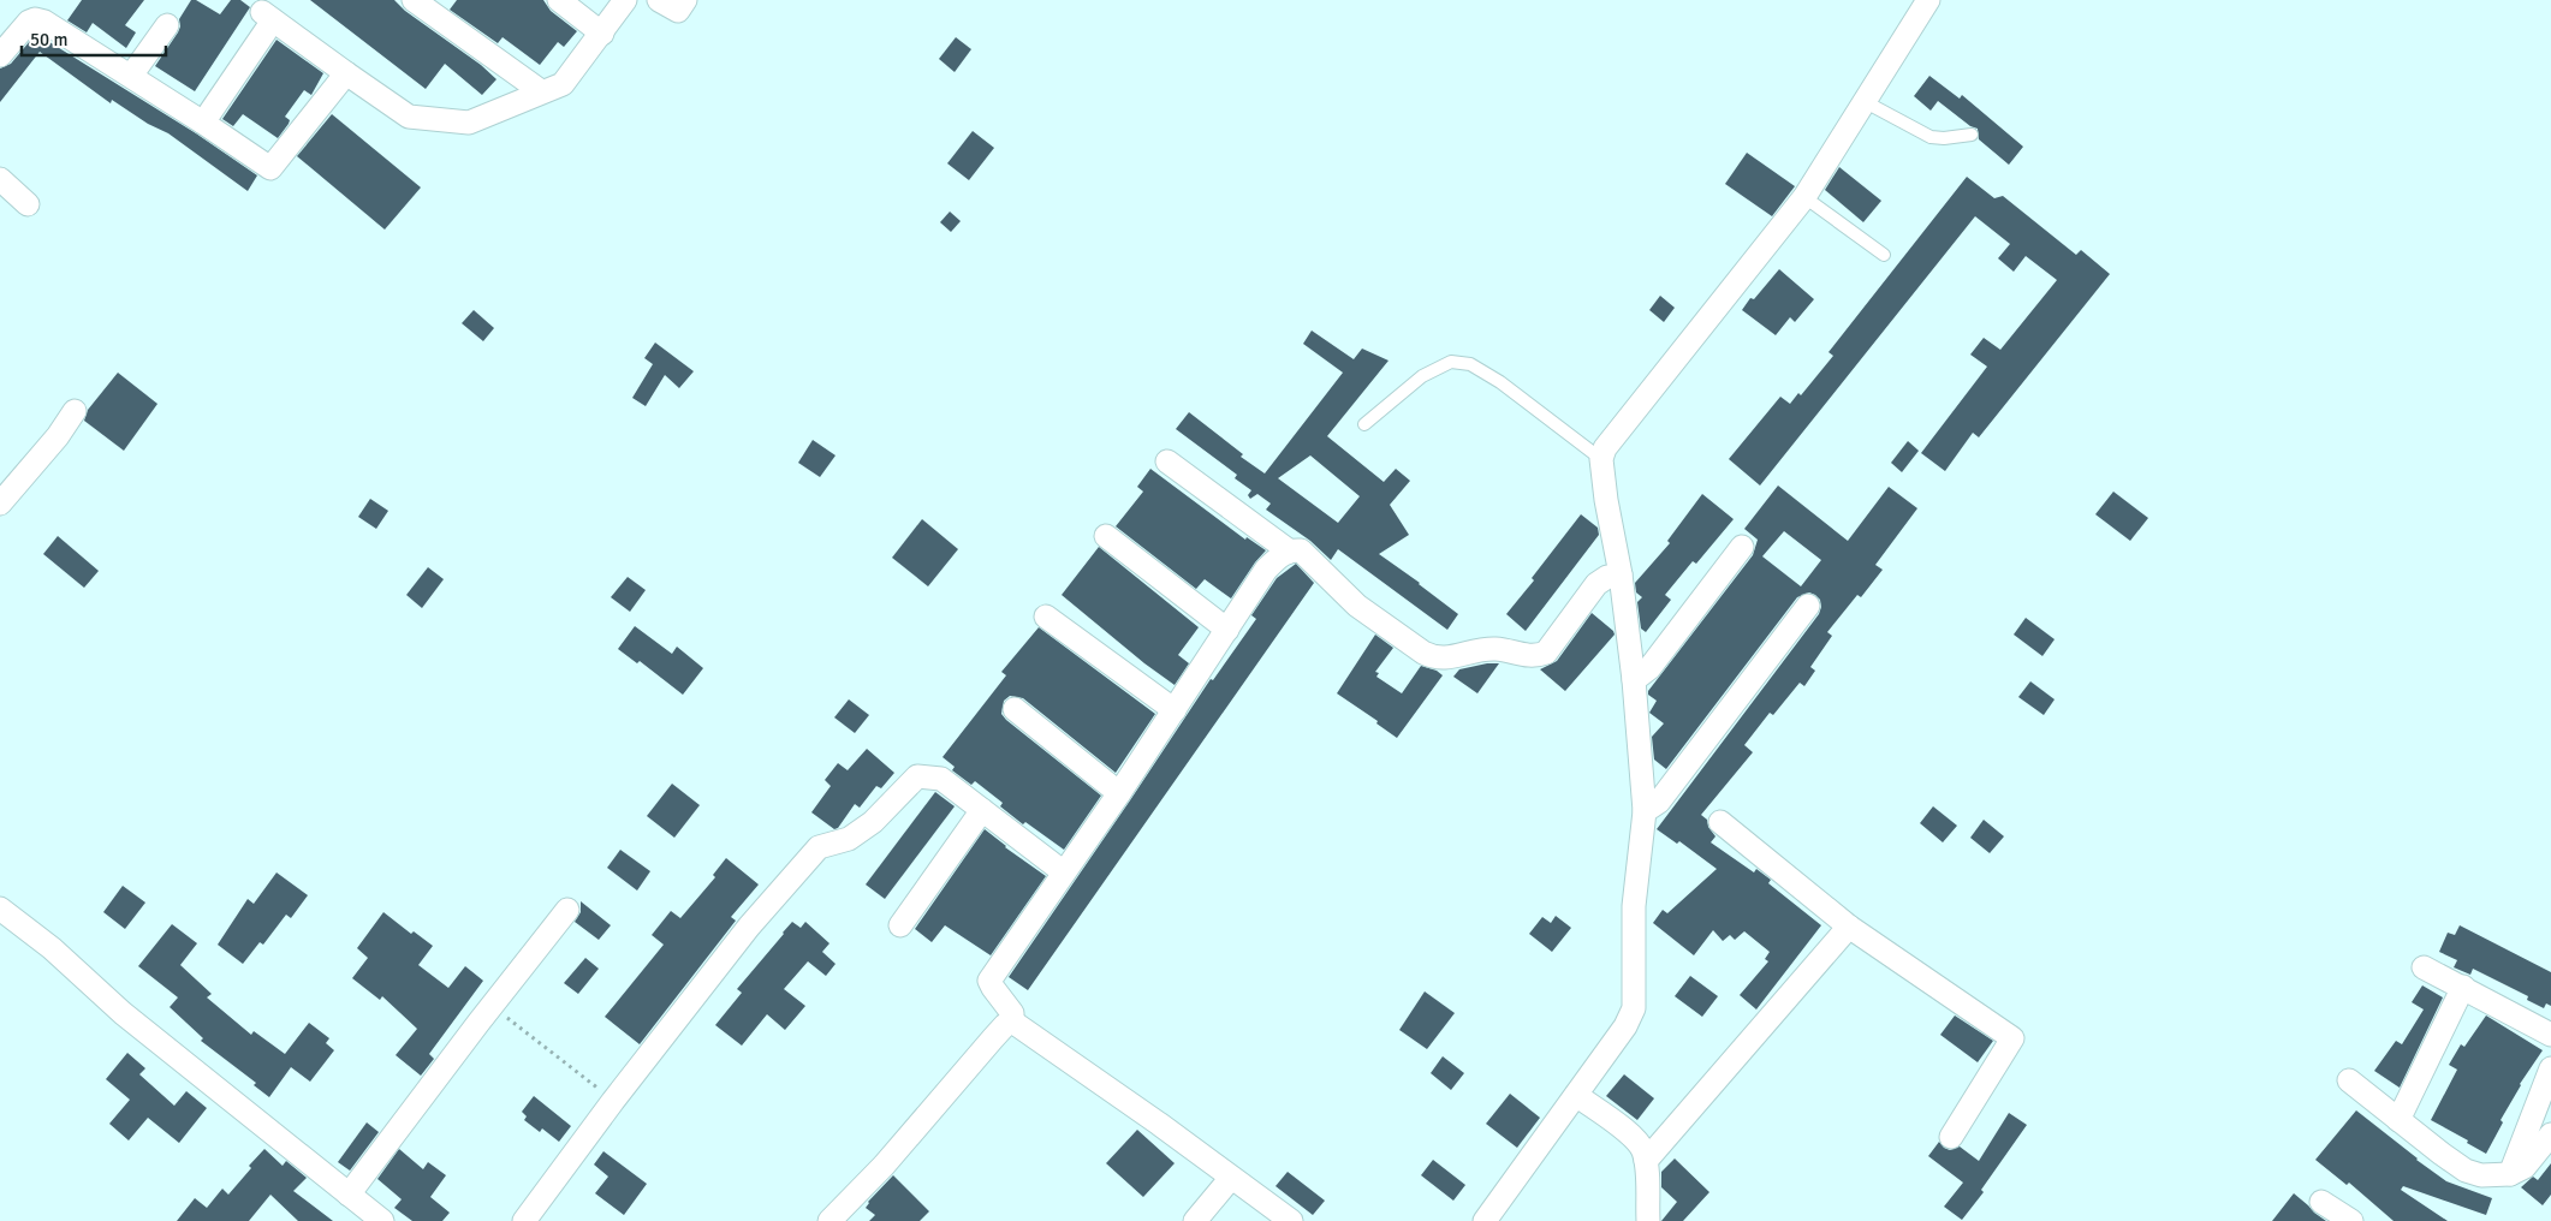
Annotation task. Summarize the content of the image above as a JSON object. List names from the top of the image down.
{
  "scale_bar": "50 m"
}
